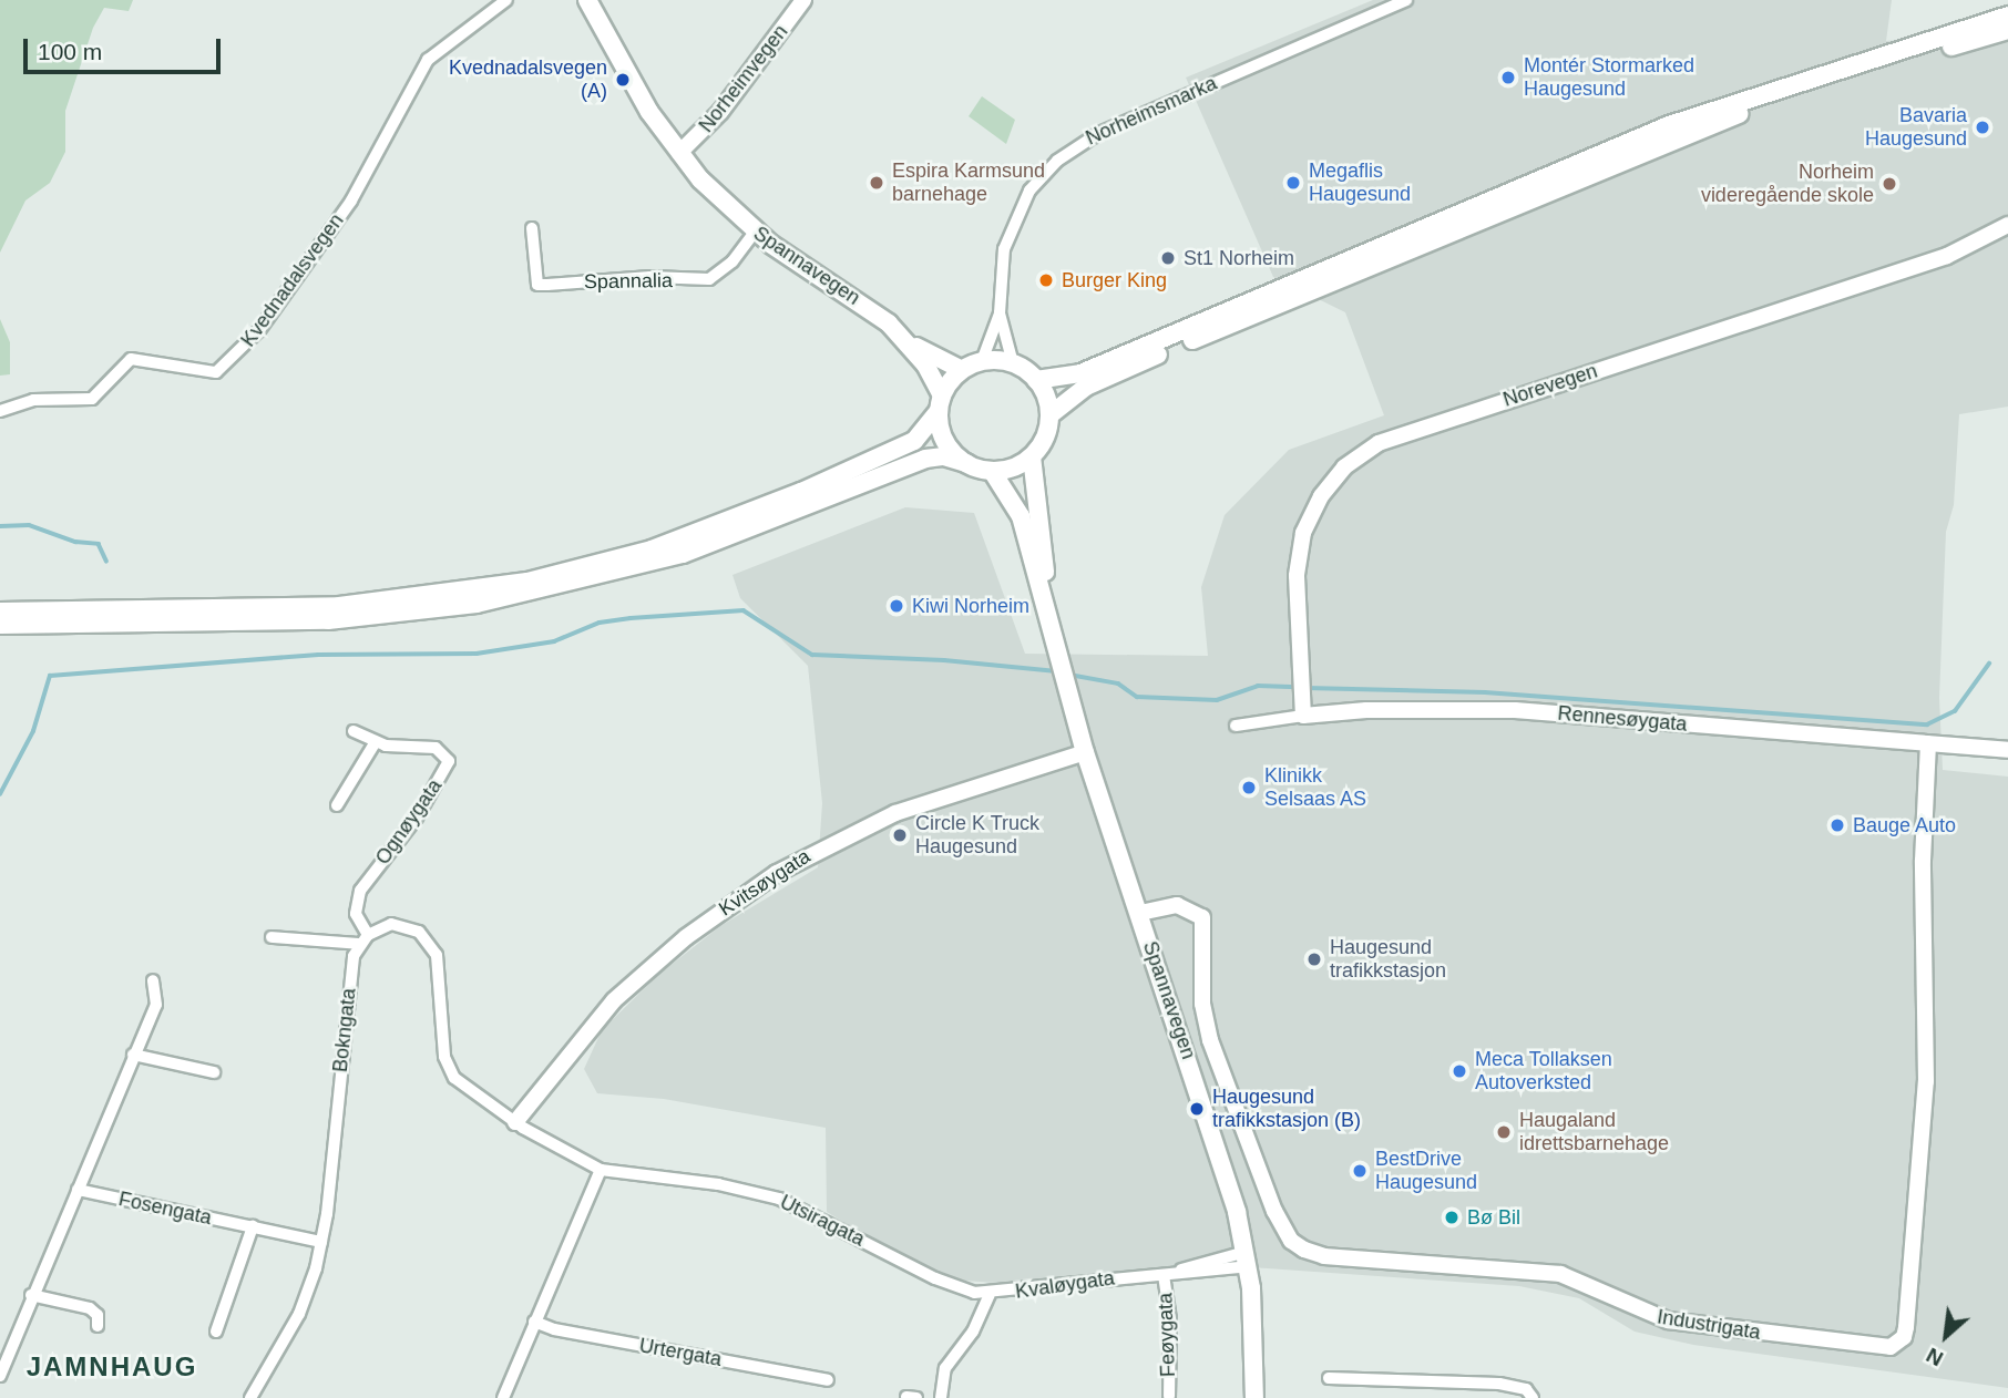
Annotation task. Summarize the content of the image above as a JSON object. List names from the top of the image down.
{
  "streets": {
    "main road": ["Spannavegen"],
    "street": [
      "Norheimvegen",
      "Norheimsmarka",
      "Kvednadalsvegen",
      "Spannalia",
      "Norevegen",
      "Rennesøygata",
      "Ognøygata",
      "Kvitsøygata",
      "Bokngata",
      "Fosengata",
      "Utsiragata",
      "Kvaløygata",
      "Industrigata",
      "Feøygata",
      "Urtergata"
    ]
  },
  "crossings": [
    ["Norheimvegen", "Spannavegen"],
    ["Norheimsmarka", "Spannavegen"],
    ["Spannavegen", "Spannalia"],
    ["Spannavegen", "Kvitsøygata"],
    ["Spannavegen", "Kvaløygata"],
    ["Spannavegen", "Industrigata"],
    ["Norevegen", "Rennesøygata"],
    ["Rennesøygata", "Industrigata"],
    ["Ognøygata", "Bokngata"],
    ["Kvitsøygata", "Utsiragata"],
    ["Bokngata", "Fosengata"],
    ["Utsiragata", "Kvaløygata"],
    ["Kvaløygata", "Feøygata"]
  ],
  "districts": ["JAMNHAUG"],
  "places": [
    "Montér Stormarked Haugesund",
    "Kvednadalsvegen (A)",
    "Bavaria Haugesund",
    "Espira Karmsund barnehage",
    "Megaflis Haugesund",
    "Norheim videregående skole",
    "St1 Norheim",
    "Burger King",
    "Kiwi Norheim",
    "Klinikk Selsaas AS",
    "Bauge Auto",
    "Circle K Truck Haugesund",
    "Haugesund trafikkstasjon",
    "Meca Tollaksen Autoverksted",
    "Haugesund trafikkstasjon (B)",
    "Haugaland idrettsbarnehage",
    "BestDrive Haugesund",
    "Bø Bil"
  ],
  "scale_bar": "100 m",
  "north": "bottom left"
}
